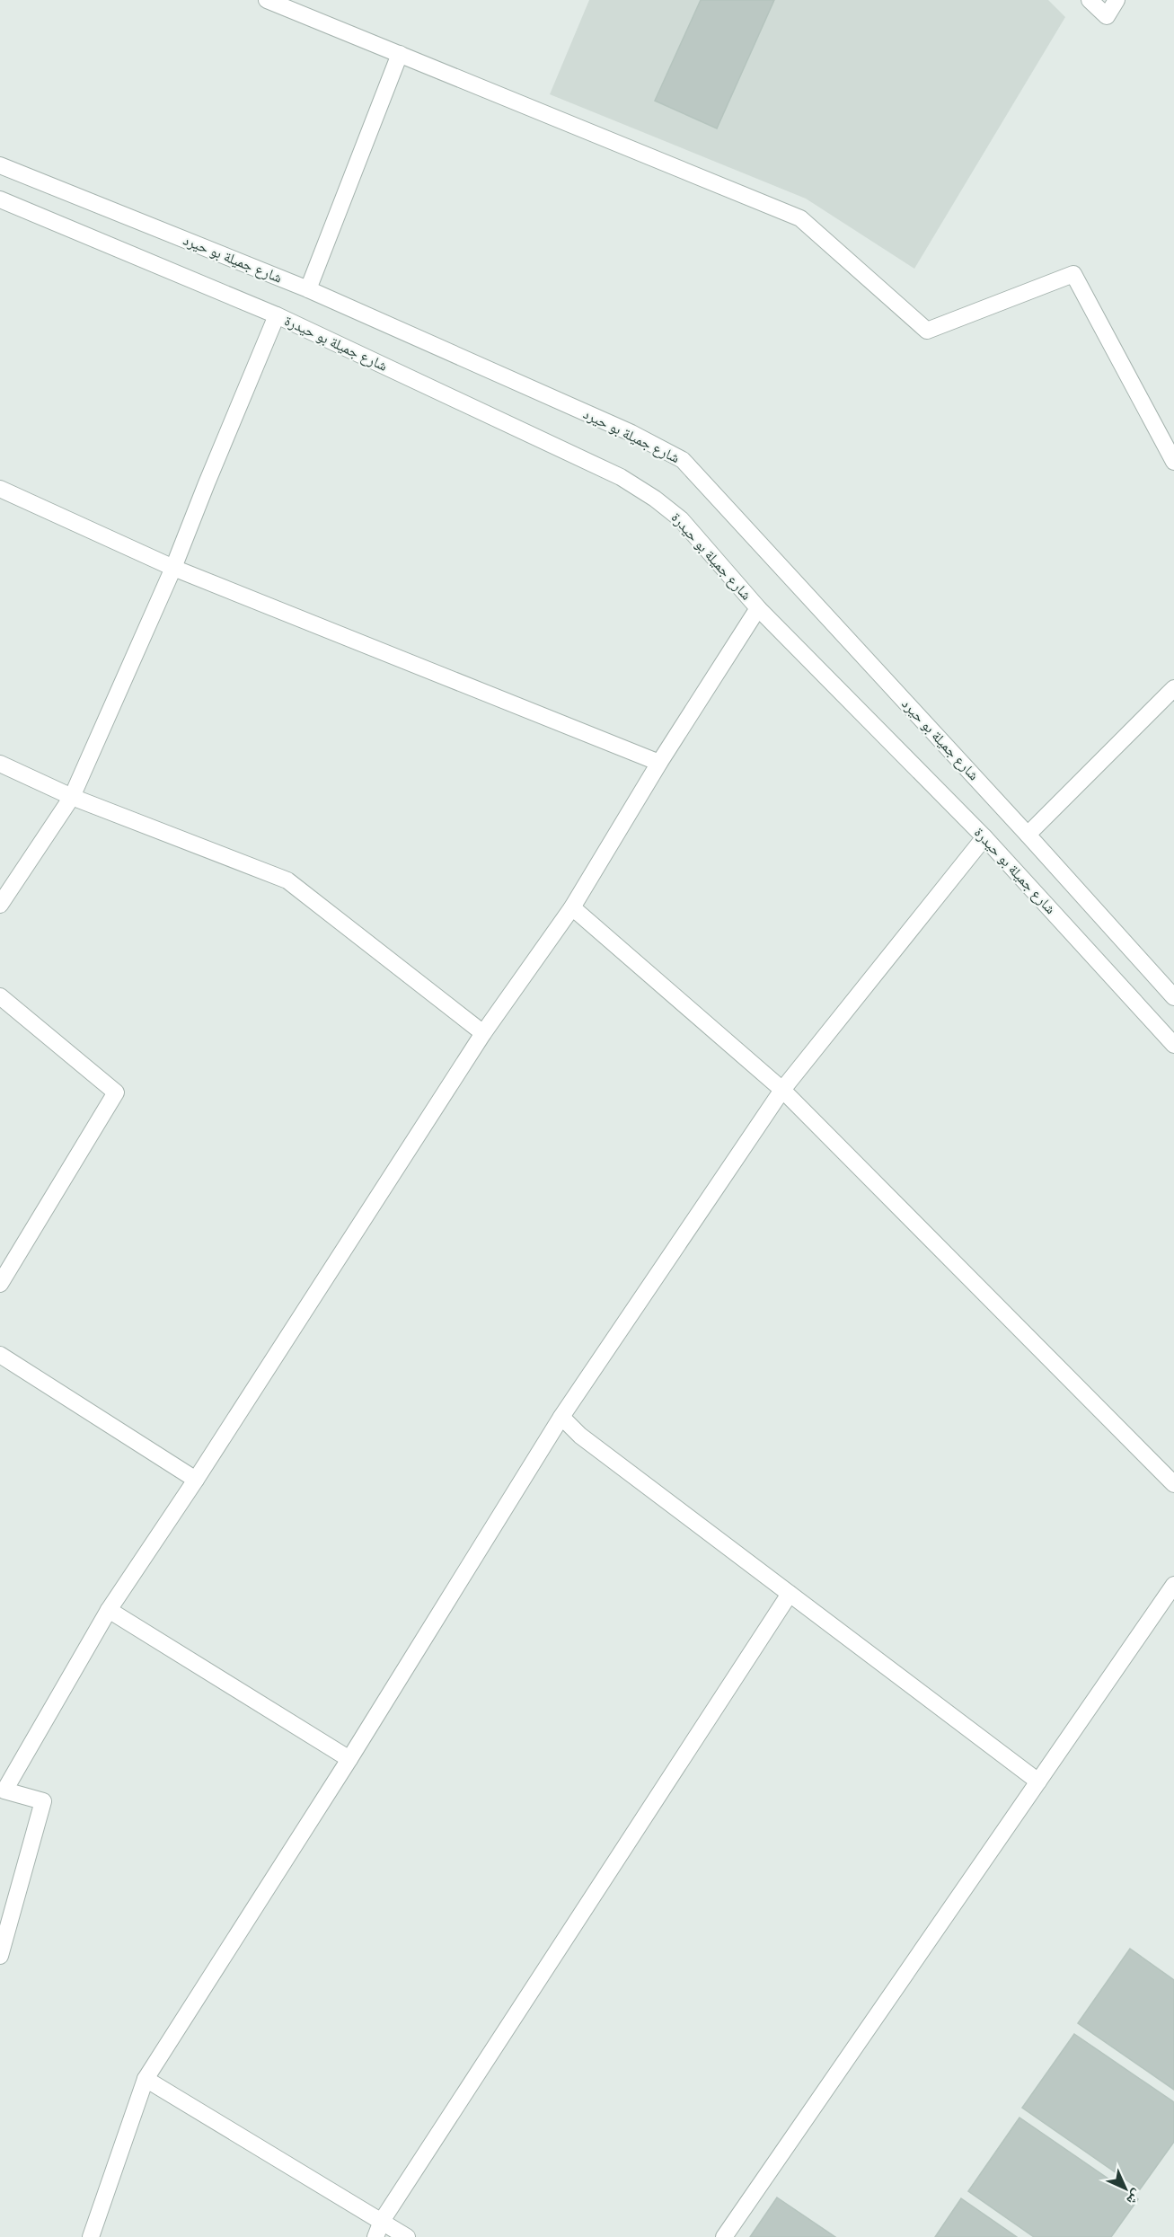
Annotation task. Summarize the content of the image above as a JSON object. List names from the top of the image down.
{
  "streets": {
    "street": ["شارع جميلة بو حيرد", "شارع جميلة بو حيدرة"]
  },
  "north": "bottom right"
}
